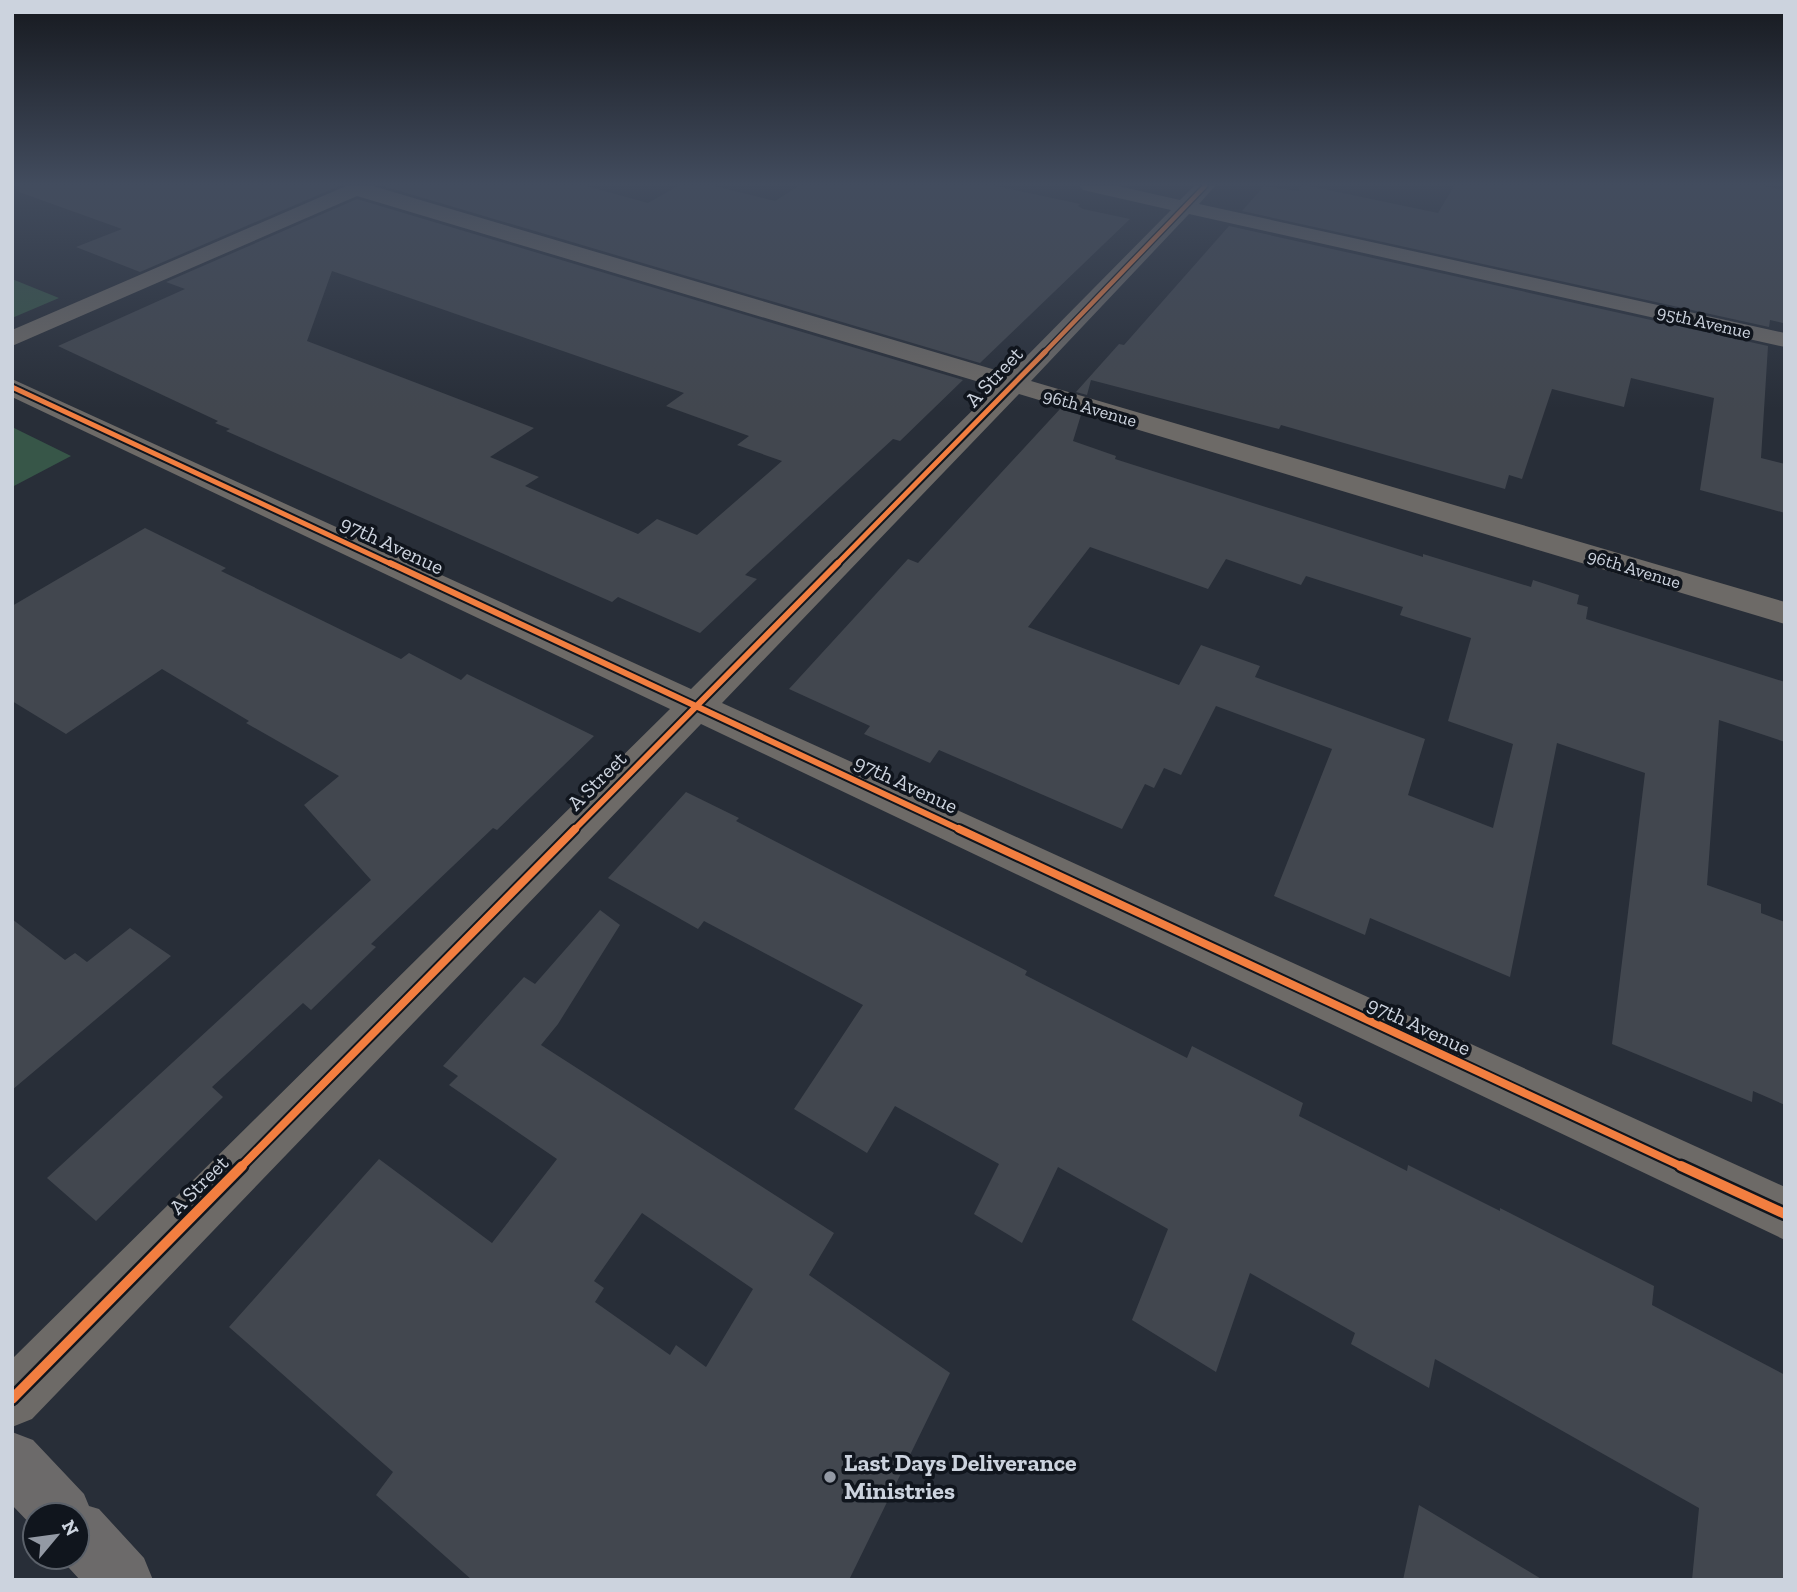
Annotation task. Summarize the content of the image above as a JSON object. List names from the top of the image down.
{
  "streets": {
    "street": [
      "95th Avenue",
      "A Street",
      "96th Avenue",
      "97th Avenue"
    ]
  },
  "crossings": [
    ["A Street", "96th Avenue"],
    ["A Street", "97th Avenue"]
  ],
  "places": ["Last Days Deliverance Ministries"],
  "north": "top right"
}
